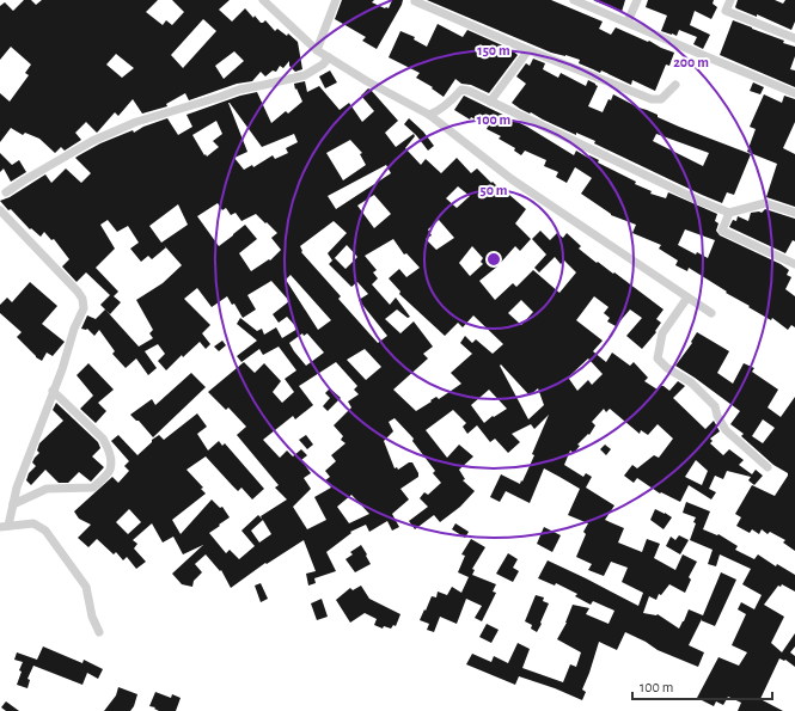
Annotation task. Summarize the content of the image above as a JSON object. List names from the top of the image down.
{
  "scale_bar": "100 m",
  "rings": [
    "150 m",
    "200 m",
    "100 m",
    "50 m"
  ]
}
